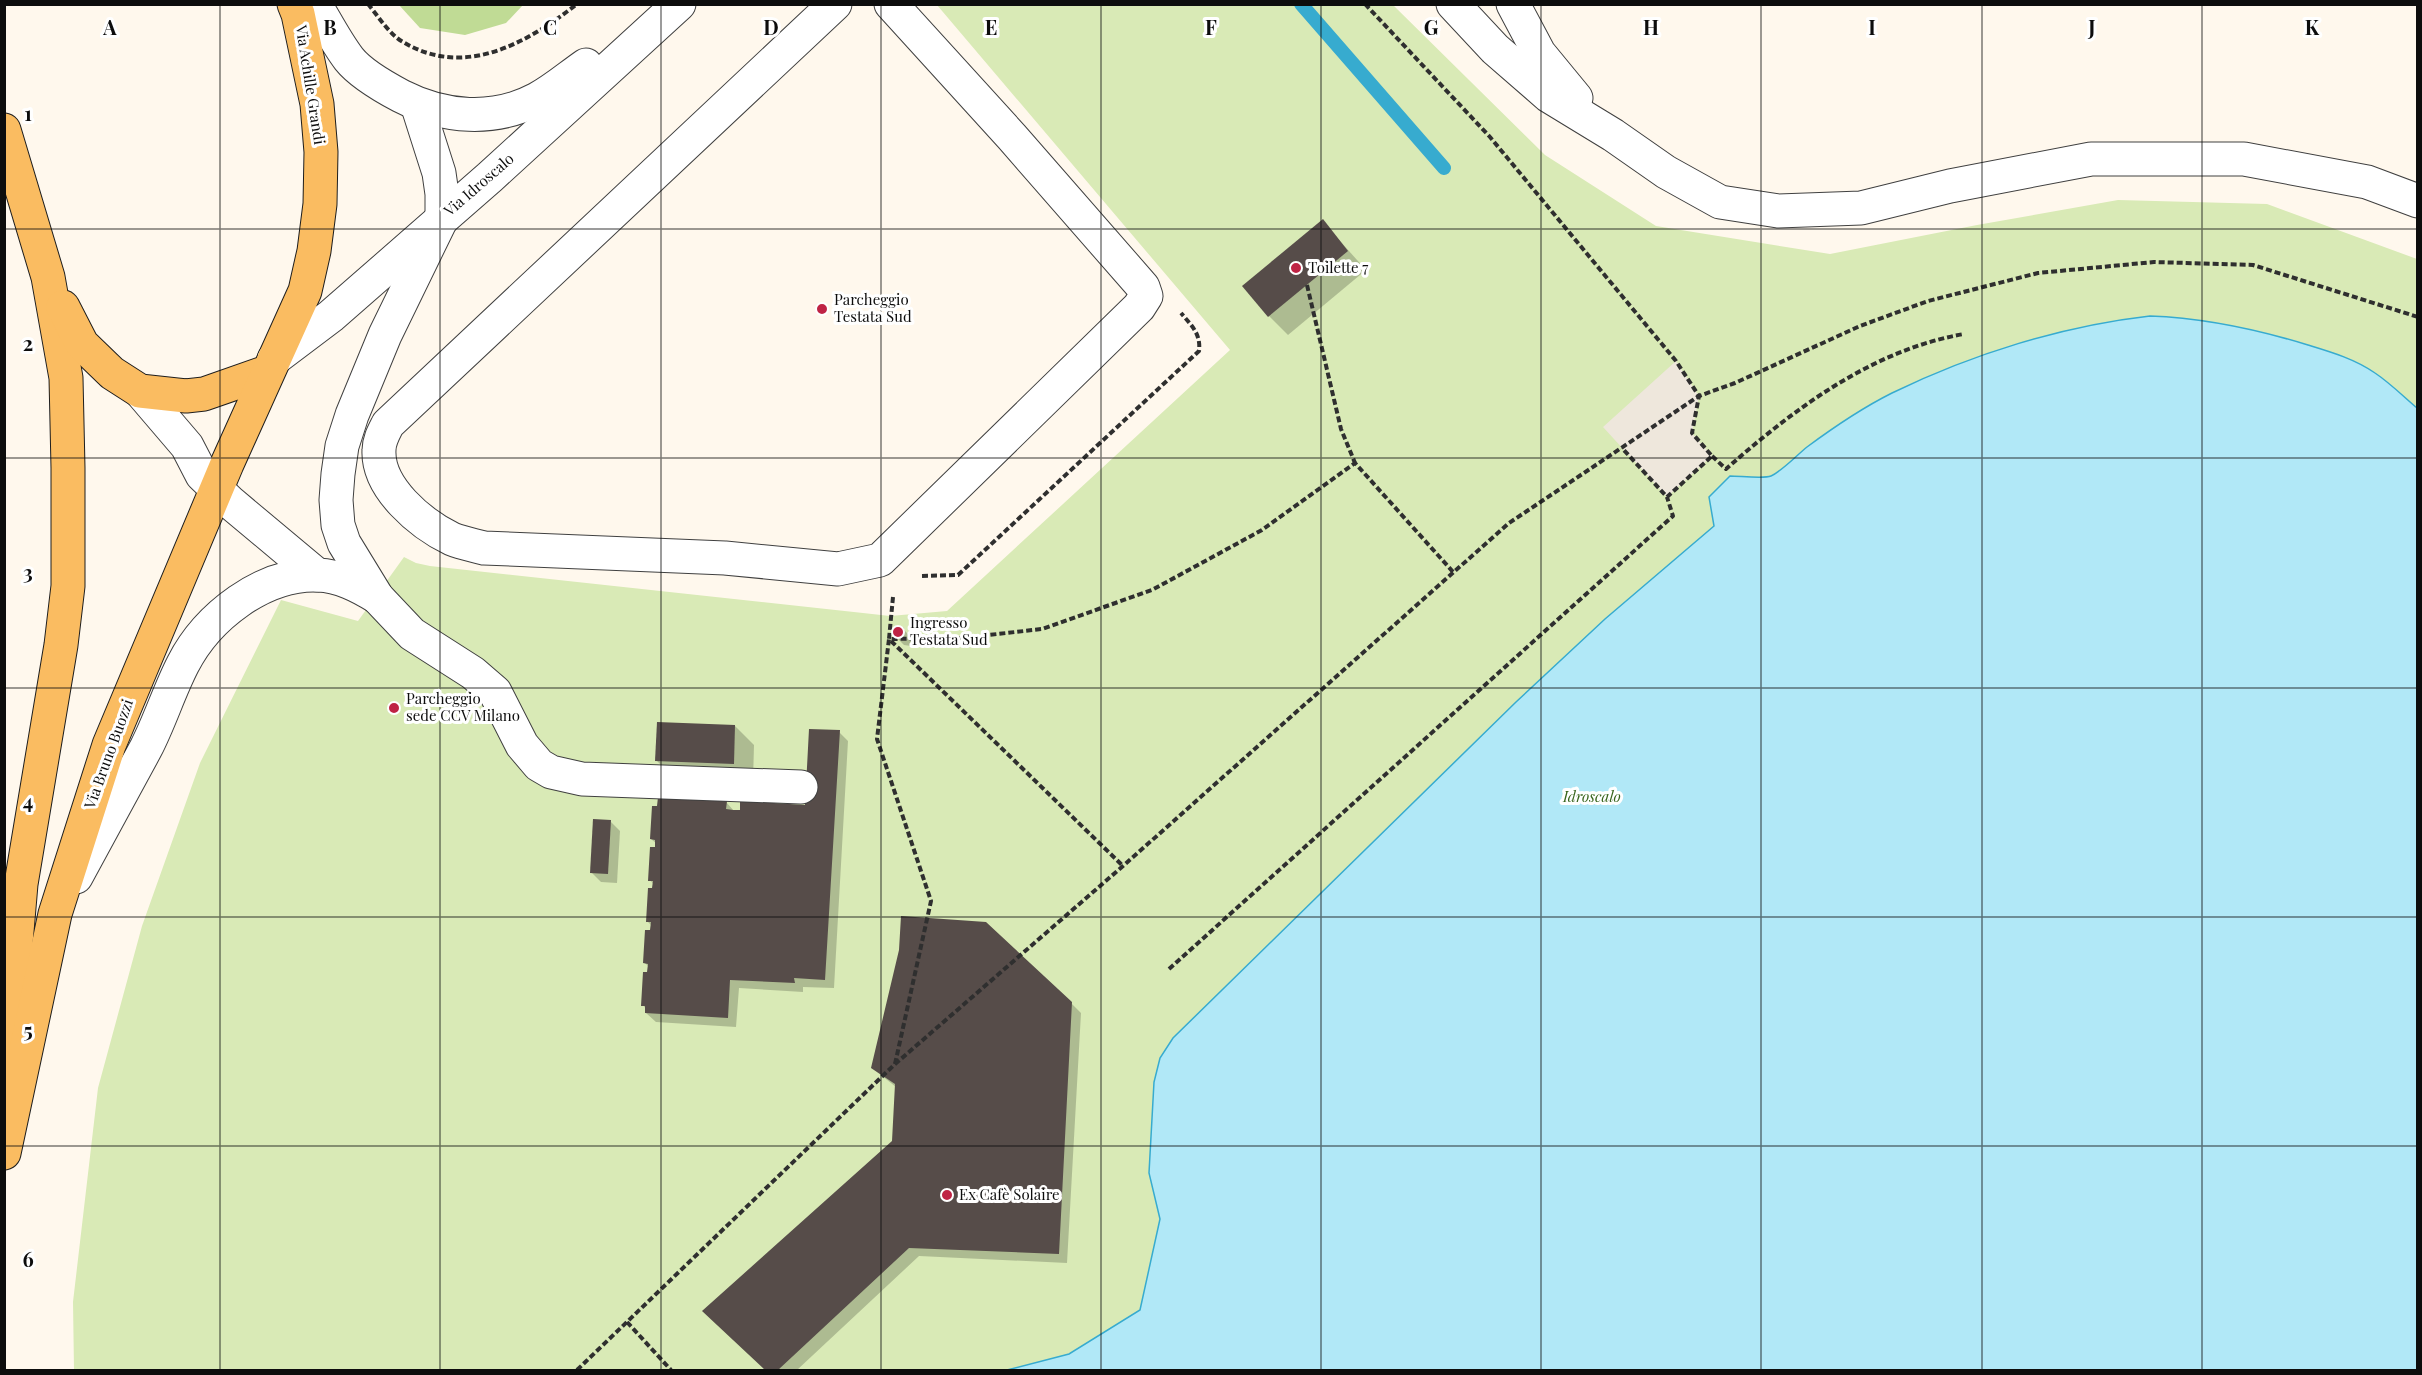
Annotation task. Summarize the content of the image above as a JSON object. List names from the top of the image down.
{
  "streets": {
    "main road": ["Via Achille Grandi", "Via Bruno Buozzi"],
    "street": ["Via Idroscalo"]
  },
  "crossings": [
    ["Via Achille Grandi", "Via Idroscalo"],
    ["Via Achille Grandi", "Via Bruno Buozzi"],
    ["Via Idroscalo", "Via Bruno Buozzi"]
  ],
  "parks": ["Idroscalo"],
  "places": [
    "Toilette 7",
    "Parcheggio Testata Sud",
    "Ingresso Testata Sud",
    "Parcheggio sede CCV Milano",
    "Ex Cafè Solaire"
  ],
  "grid": {
    "columns": [
      "A",
      "B",
      "C",
      "D",
      "E",
      "F",
      "G",
      "H",
      "I",
      "J",
      "K"
    ],
    "rows": [
      "1",
      "2",
      "3",
      "4",
      "5",
      "6"
    ]
  }
}
